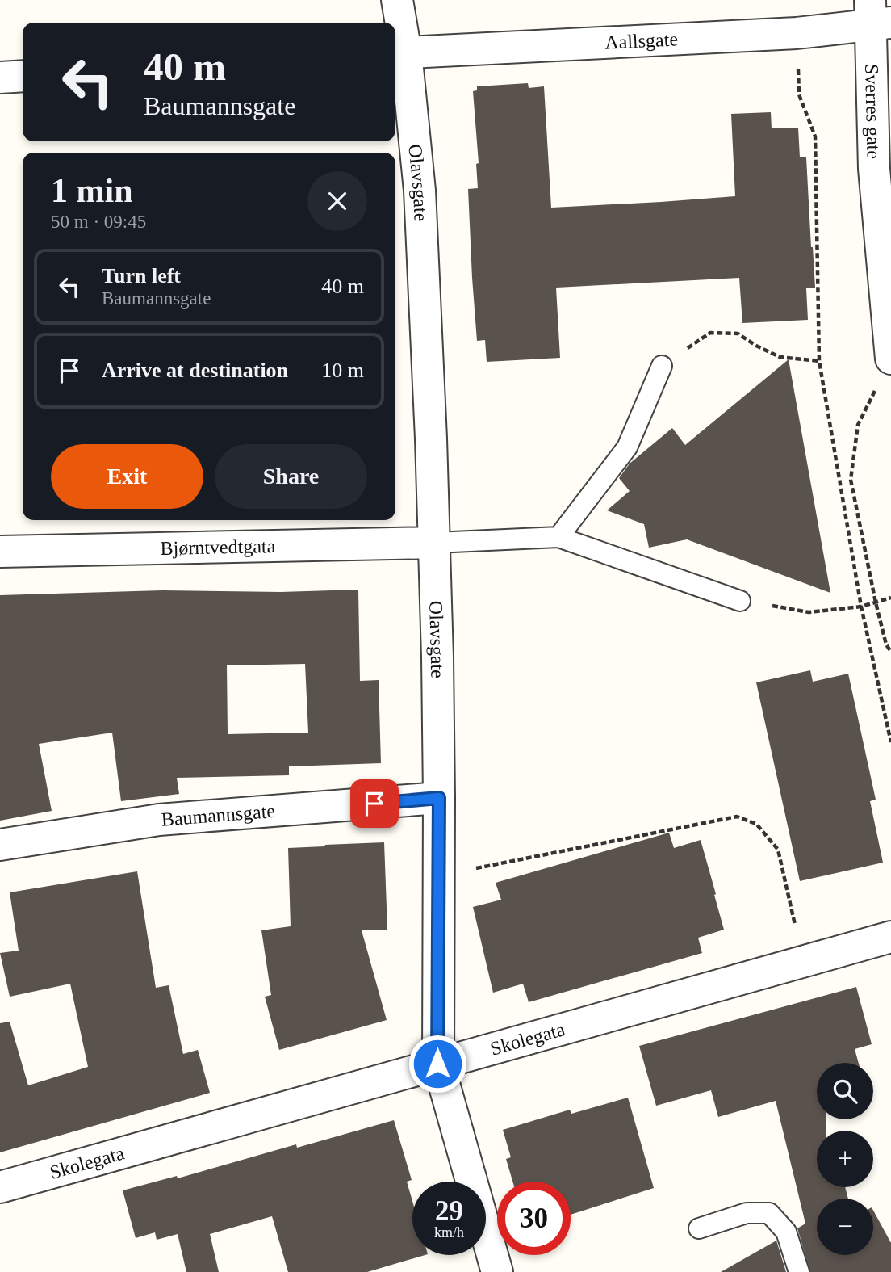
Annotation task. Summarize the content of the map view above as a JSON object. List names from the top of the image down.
{
  "streets": {
    "street": [
      "Aallsgate",
      "Sverres gate",
      "Olavsgate",
      "Bjørntvedtgata",
      "Baumannsgate",
      "Skolegata"
    ]
  },
  "crossings": [
    ["Aallsgate", "Sverres gate"],
    ["Aallsgate", "Olavsgate"],
    ["Olavsgate", "Bjørntvedtgata"],
    ["Olavsgate", "Baumannsgate"],
    ["Olavsgate", "Skolegata"]
  ],
  "page": {
    "turn": ["40 m", "Baumannsgate"],
    "heading": ["1 min", "50 m · 09:45"],
    "list": [
      {
        "name": "Turn left",
        "note": "Baumannsgate",
        "value": "40 m"
      },
      {
        "name": "Arrive at destination",
        "value": "10 m"
      }
    ],
    "buttons": ["Exit", "Share"],
    "map_buttons": ["+", "−"],
    "speed": "29 km/h",
    "limit": "30"
  }
}
